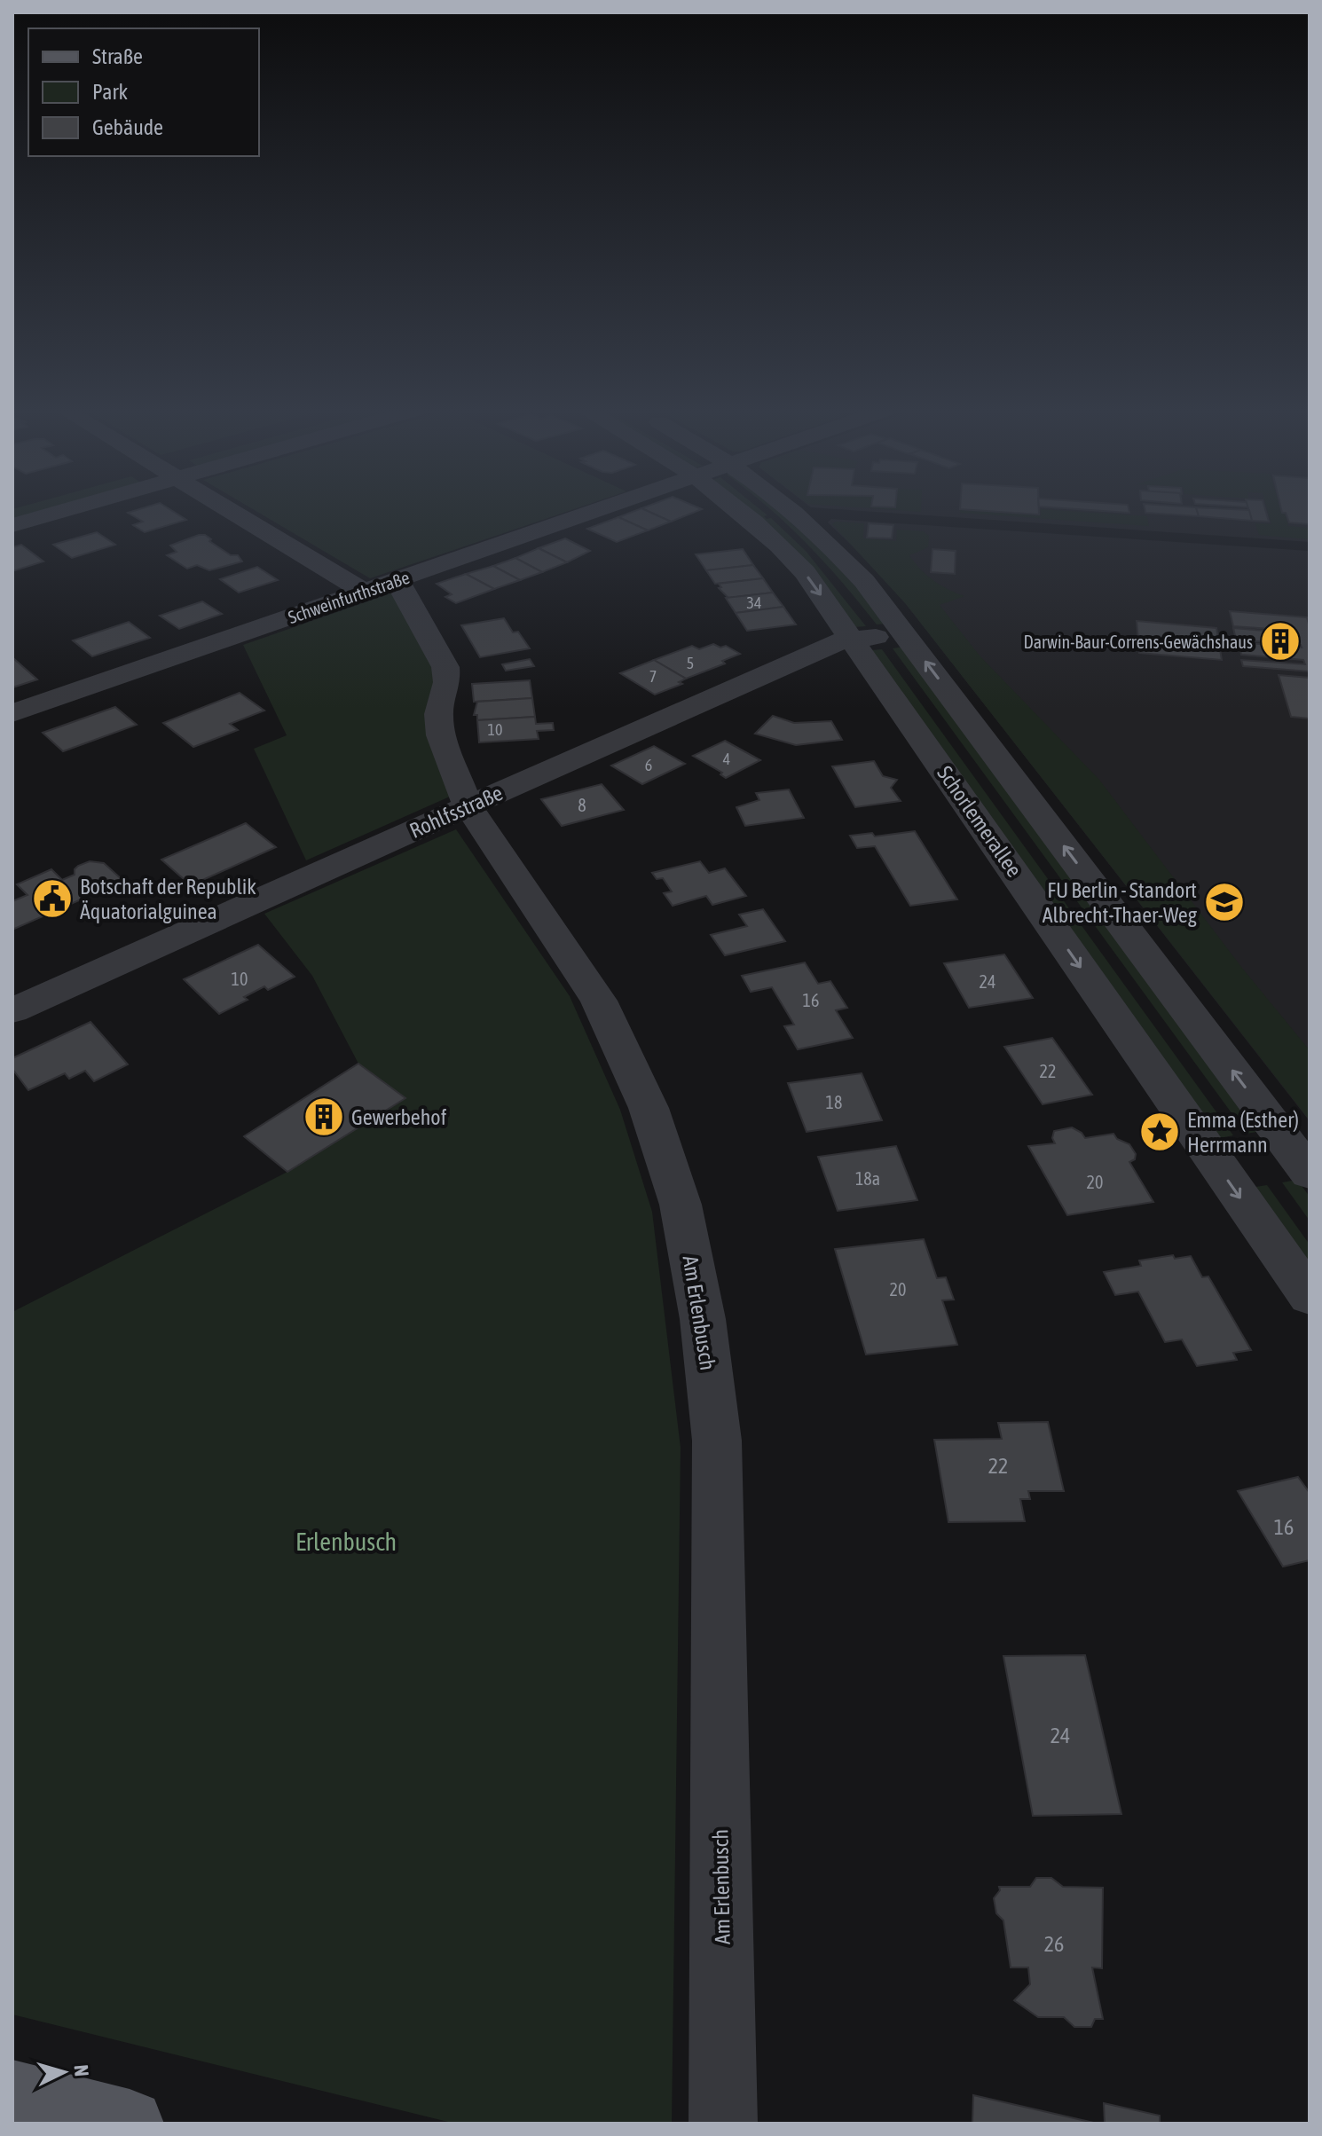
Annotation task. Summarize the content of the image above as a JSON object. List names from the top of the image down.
{
  "streets": {
    "street": [
      "Schweinfurthstraße",
      "Rohlfsstraße",
      "Schorlemerallee",
      "Am Erlenbusch"
    ]
  },
  "crossings": [
    ["Schweinfurthstraße", "Am Erlenbusch"],
    ["Rohlfsstraße", "Schorlemerallee"],
    ["Rohlfsstraße", "Am Erlenbusch"]
  ],
  "parks": ["Erlenbusch"],
  "places": {
    "building": ["Darwin-Baur-Correns-Gewächshaus", "Gewerbehof"],
    "public building": ["Botschaft der Republik Äquatorialguinea"],
    "school or university": ["FU Berlin - Standort Albrecht-Thaer-Weg"],
    "place": ["Emma (Esther) Herrmann"]
  },
  "house_numbers": [
    "34",
    "5",
    "7",
    "10",
    "4",
    "6",
    "8",
    "10",
    "24",
    "16",
    "22",
    "18",
    "18a",
    "20",
    "20",
    "22",
    "16",
    "24",
    "26"
  ],
  "legend": ["Straße", "Park", "Gebäude"],
  "north": "right"
}
